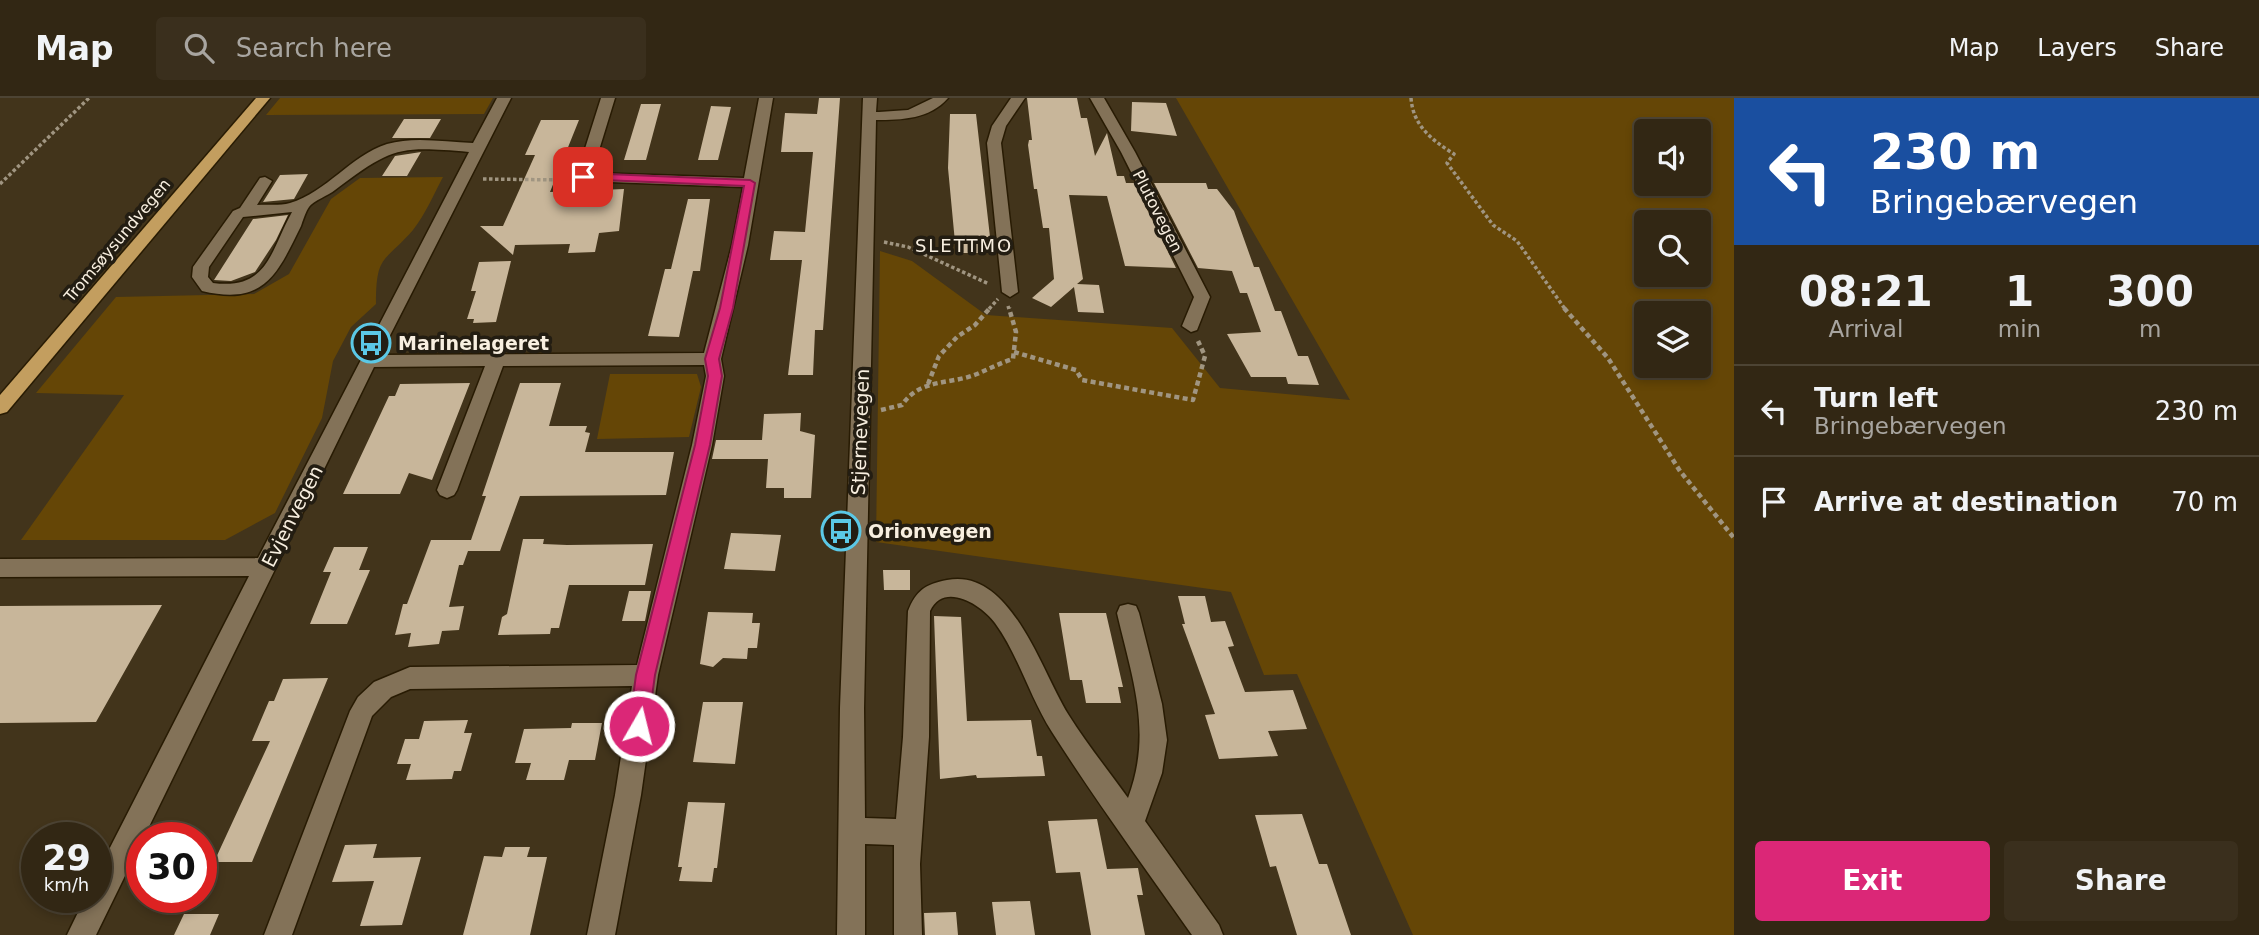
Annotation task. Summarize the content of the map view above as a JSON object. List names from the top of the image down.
{
  "streets": {
    "highway": ["Tromsøysundvegen"],
    "street": ["Plutovegen", "Stjernevegen", "Evjenvegen"]
  },
  "districts": ["SLETTMO"],
  "places": {
    "bus stop": ["Marinelageret", "Orionvegen"]
  },
  "page": {
    "header": "Map",
    "search": "Search here",
    "nav": ["Map", "Layers", "Share"],
    "turn": ["230 m", "Bringebærvegen"],
    "eta": [
      "08:21",
      "Arrival",
      "1",
      "min",
      "300",
      "m"
    ],
    "list": [
      {
        "name": "Turn left",
        "note": "Bringebærvegen",
        "value": "230 m"
      },
      {
        "name": "Arrive at destination",
        "value": "70 m"
      }
    ],
    "speed": "29 km/h",
    "limit": "30",
    "buttons": ["Exit", "Share"]
  }
}
